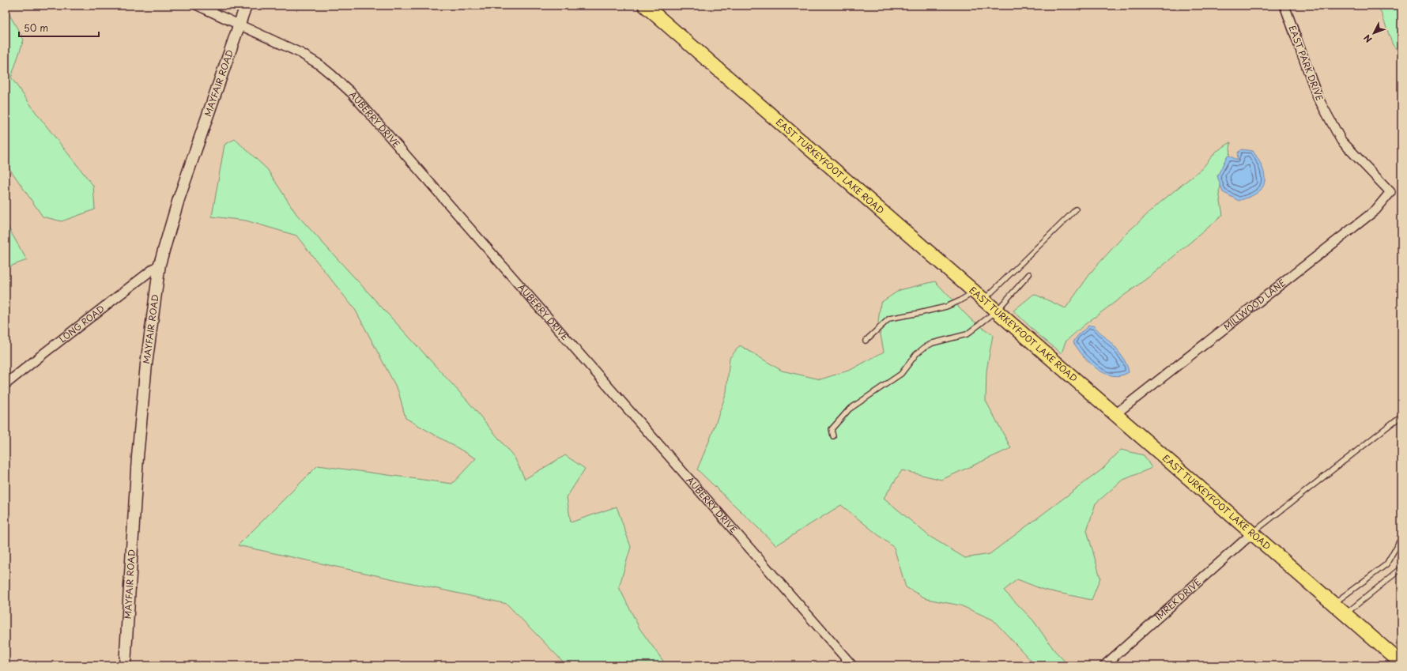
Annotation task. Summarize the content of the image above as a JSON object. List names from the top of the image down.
{
  "streets": {
    "main road": ["EAST TURKEYFOOT LAKE ROAD"],
    "street": [
      "EAST PARK DRIVE",
      "MAYFAIR ROAD",
      "AUBERRY DRIVE",
      "MILLWOOD LANE",
      "LONG ROAD",
      "IMREK DRIVE"
    ]
  },
  "crossings": [
    ["EAST PARK DRIVE", "MILLWOOD LANE"],
    ["MAYFAIR ROAD", "AUBERRY DRIVE"],
    ["MAYFAIR ROAD", "LONG ROAD"],
    ["EAST TURKEYFOOT LAKE ROAD", "MILLWOOD LANE"],
    ["EAST TURKEYFOOT LAKE ROAD", "IMREK DRIVE"]
  ],
  "scale_bar": "50 m",
  "north": "bottom left"
}
